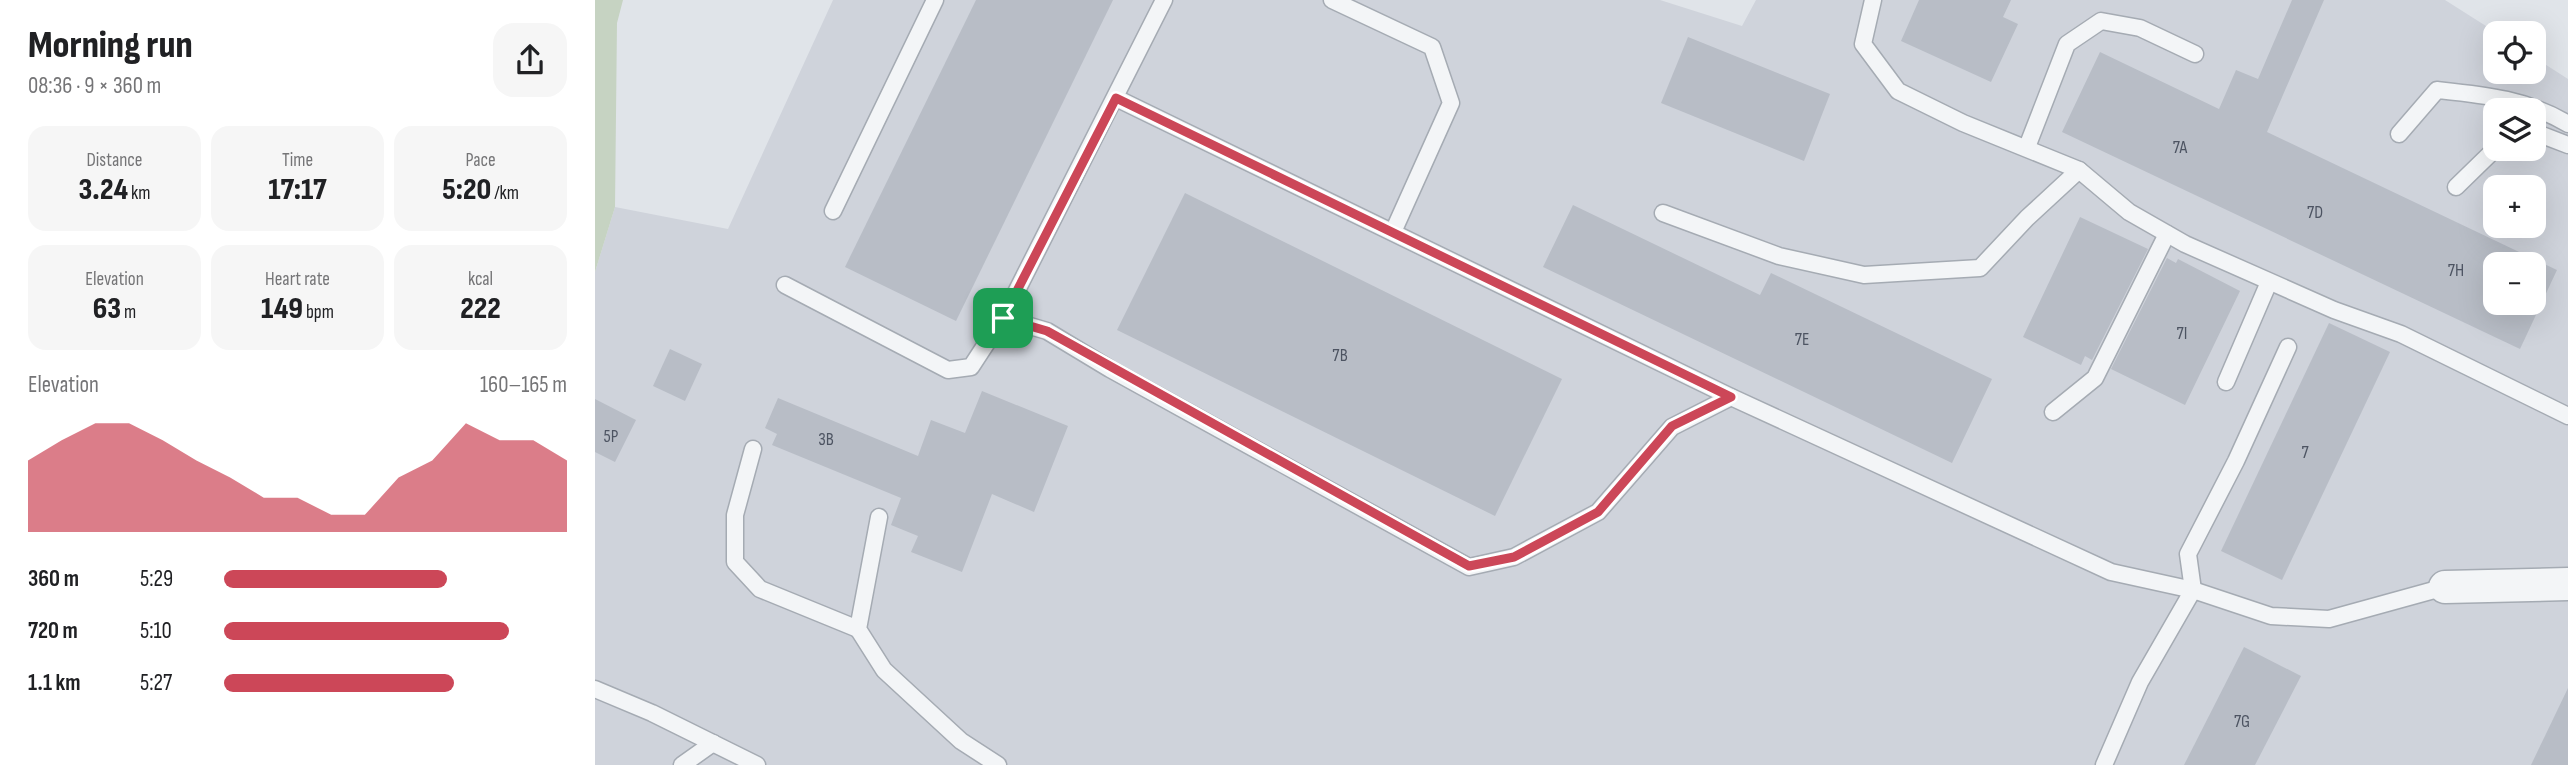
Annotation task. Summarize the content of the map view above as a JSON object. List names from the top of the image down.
{
  "house_numbers": [
    "7A",
    "7D",
    "7H",
    "7I",
    "7E",
    "7B",
    "5P",
    "3B",
    "7",
    "7G"
  ],
  "page": {
    "heading": ["Morning run", "08:36 · 9 × 360 m"],
    "map_buttons": ["+", "−"],
    "stats": [
      ["Distance", "3.24 km"],
      ["Time", "17:17"],
      ["Pace", "5:20 /km"],
      ["Elevation", "63 m"],
      ["Heart rate", "149 bpm"],
      ["kcal", "222"]
    ],
    "chart": ["Elevation", "160–165 m"],
    "list": [
      {
        "name": "360 m",
        "note": "5:29"
      },
      {
        "name": "720 m",
        "note": "5:10"
      },
      {
        "name": "1.1 km",
        "note": "5:27"
      }
    ]
  }
}
